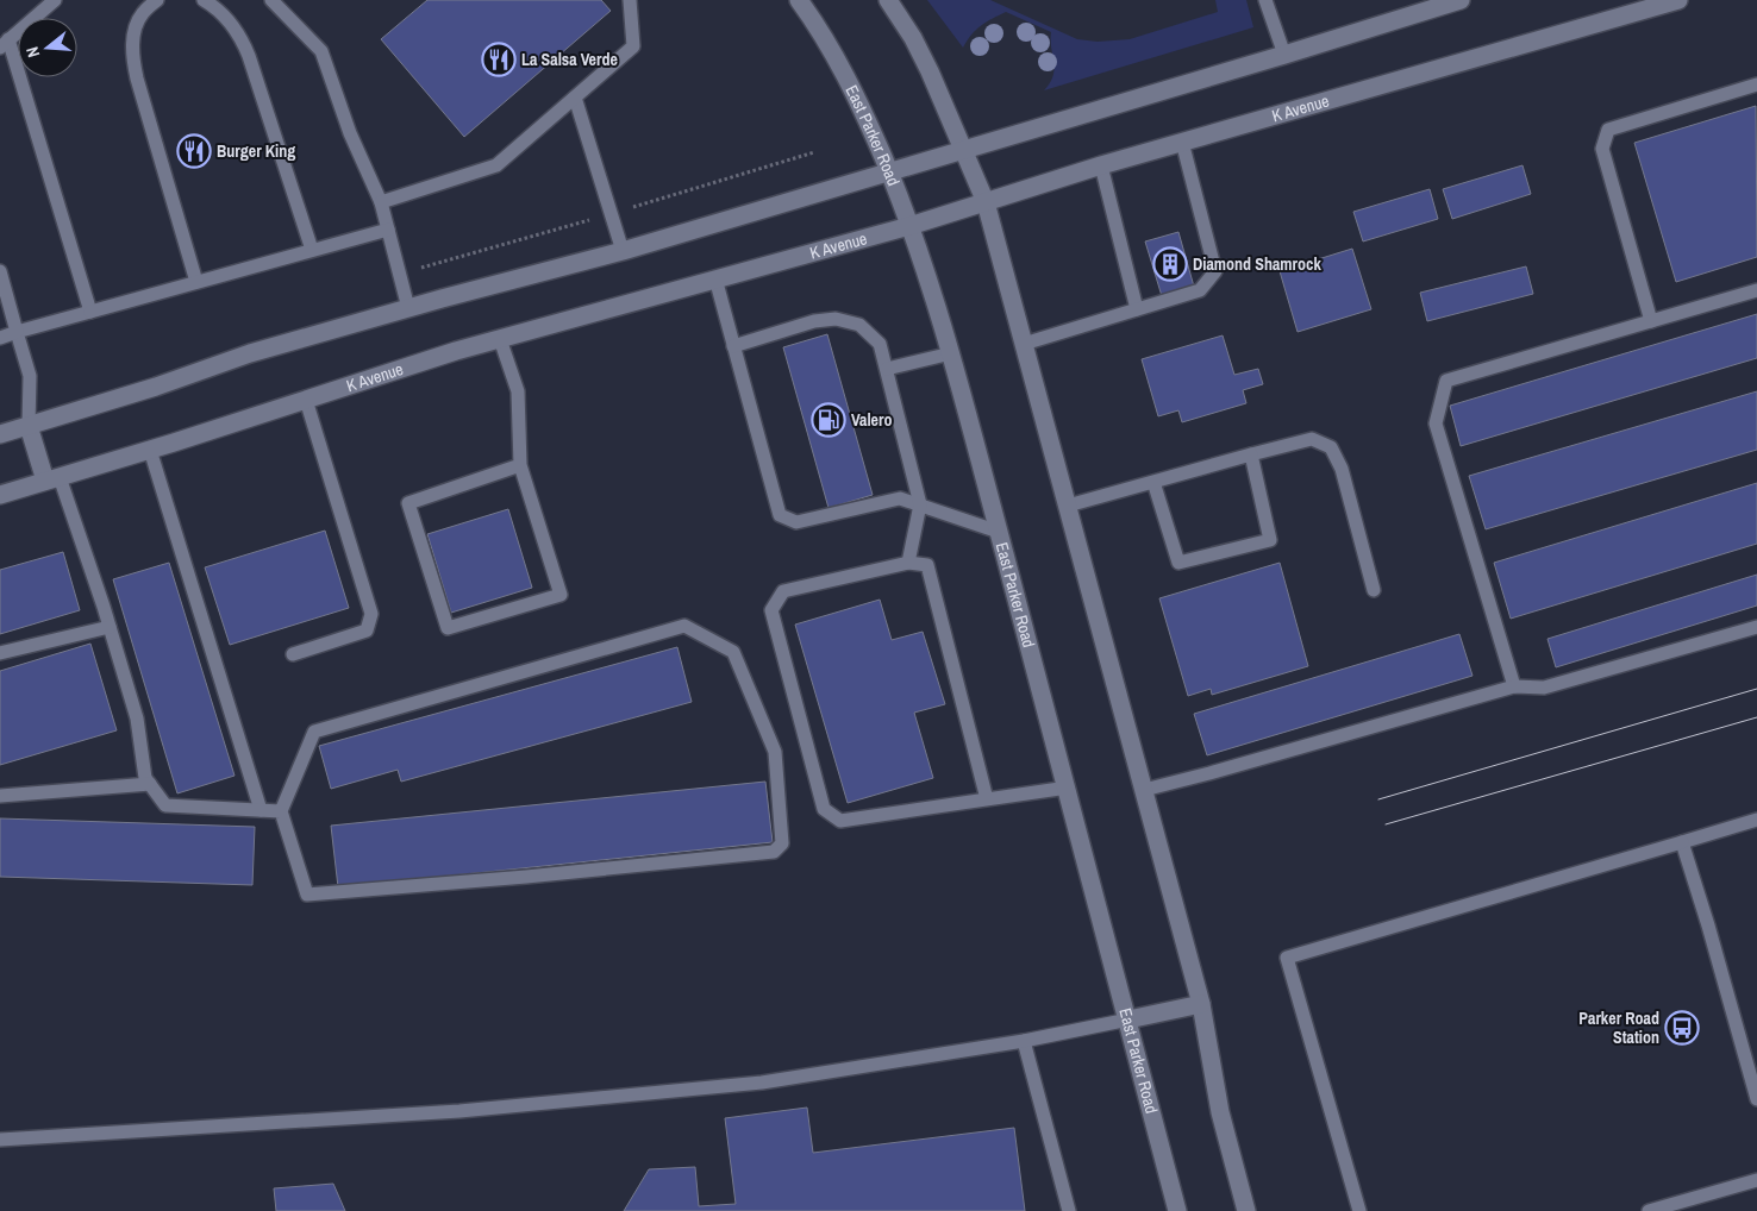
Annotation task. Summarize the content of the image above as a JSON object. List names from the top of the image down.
{
  "streets": {
    "main road": ["K Avenue", "East Parker Road"]
  },
  "crossings": [
    ["K Avenue", "East Parker Road"]
  ],
  "places": {
    "restaurant": ["La Salsa Verde", "Burger King"],
    "building": ["Diamond Shamrock"],
    "fuel station": ["Valero"],
    "bus stop": ["Parker Road Station"]
  },
  "north": "left"
}
